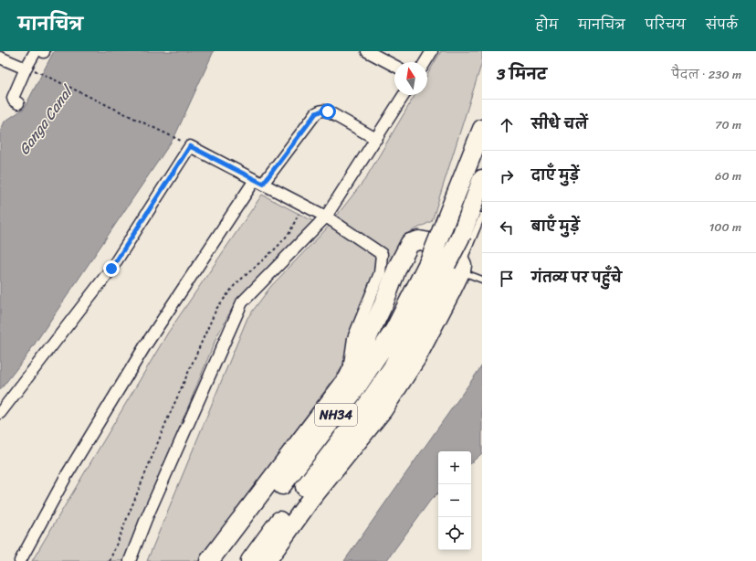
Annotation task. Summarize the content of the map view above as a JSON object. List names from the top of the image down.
{
  "streets": {
    "highway": ["NH34"]
  },
  "water": ["Ganga Canal"],
  "north": "top",
  "page": {
    "header": "मानचित्र",
    "nav": [
      "होम",
      "मानचित्र",
      "परिचय",
      "संपर्क"
    ],
    "heading": ["3 मिनट", "पैदल · 230 m"],
    "list": [
      ["सीधे चलें", "70 m"],
      ["दाएँ मुड़ें", "60 m"],
      ["बाएँ मुड़ें", "100 m"],
      "गंतव्य पर पहुँचे"
    ],
    "map_buttons": ["+", "−"]
  }
}
